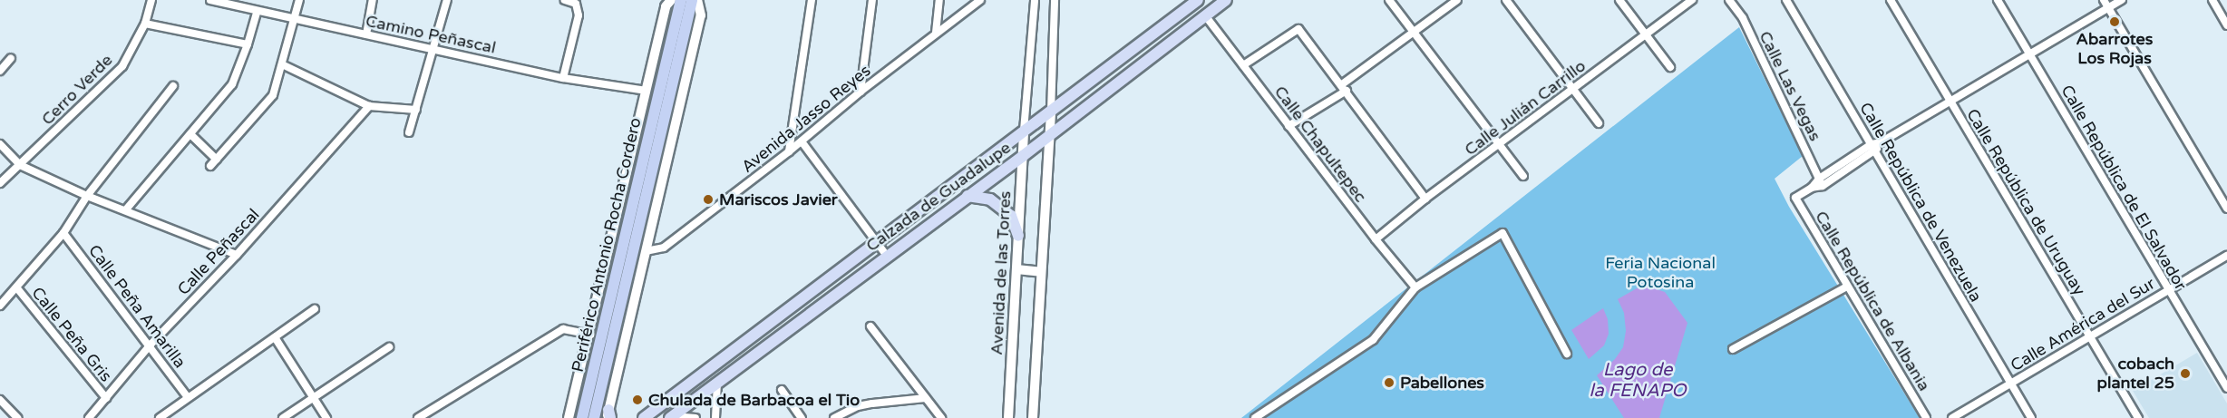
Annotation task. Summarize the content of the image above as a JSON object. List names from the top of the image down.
{
  "streets": {
    "highway": ["Periférico Antonio Rocha Cordero"],
    "main road": ["Calzada de Guadalupe", "Avenida de las Torres"],
    "street": [
      "Camino Peñascal",
      "Calle Las Vegas",
      "Cerro Verde",
      "Calle Julián Carrillo",
      "Avenida Jasso Reyes",
      "Calle Chapultepec",
      "Calle República de El Salvador",
      "Calle República de Venezuela",
      "Calle República de Uruguay",
      "Calle Peñascal",
      "Calle República de Albania",
      "Calle Peña Amarilla",
      "Calle América del Sur",
      "Calle Peña Gris"
    ]
  },
  "crossings": [
    ["Calle Julián Carrillo", "Calle Chapultepec"],
    ["Calle Chapultepec", "Calzada de Guadalupe"],
    ["Calle República de El Salvador", "Calle América del Sur"],
    ["Calzada de Guadalupe", "Avenida de las Torres"],
    ["Calle República de Venezuela", "Calle América del Sur"],
    ["Calle República de Uruguay", "Calle América del Sur"],
    ["Calle Peñascal", "Calle Peña Amarilla"],
    ["Calle Peñascal", "Calle Peña Gris"]
  ],
  "water": ["Lago de la FENAPO"],
  "parks": ["Feria Nacional Potosina"],
  "places": [
    "Abarrotes Los Rojas",
    "Mariscos Javier",
    "cobach plantel 25",
    "Pabellones",
    "Chulada de Barbacoa el Tio"
  ]
}
